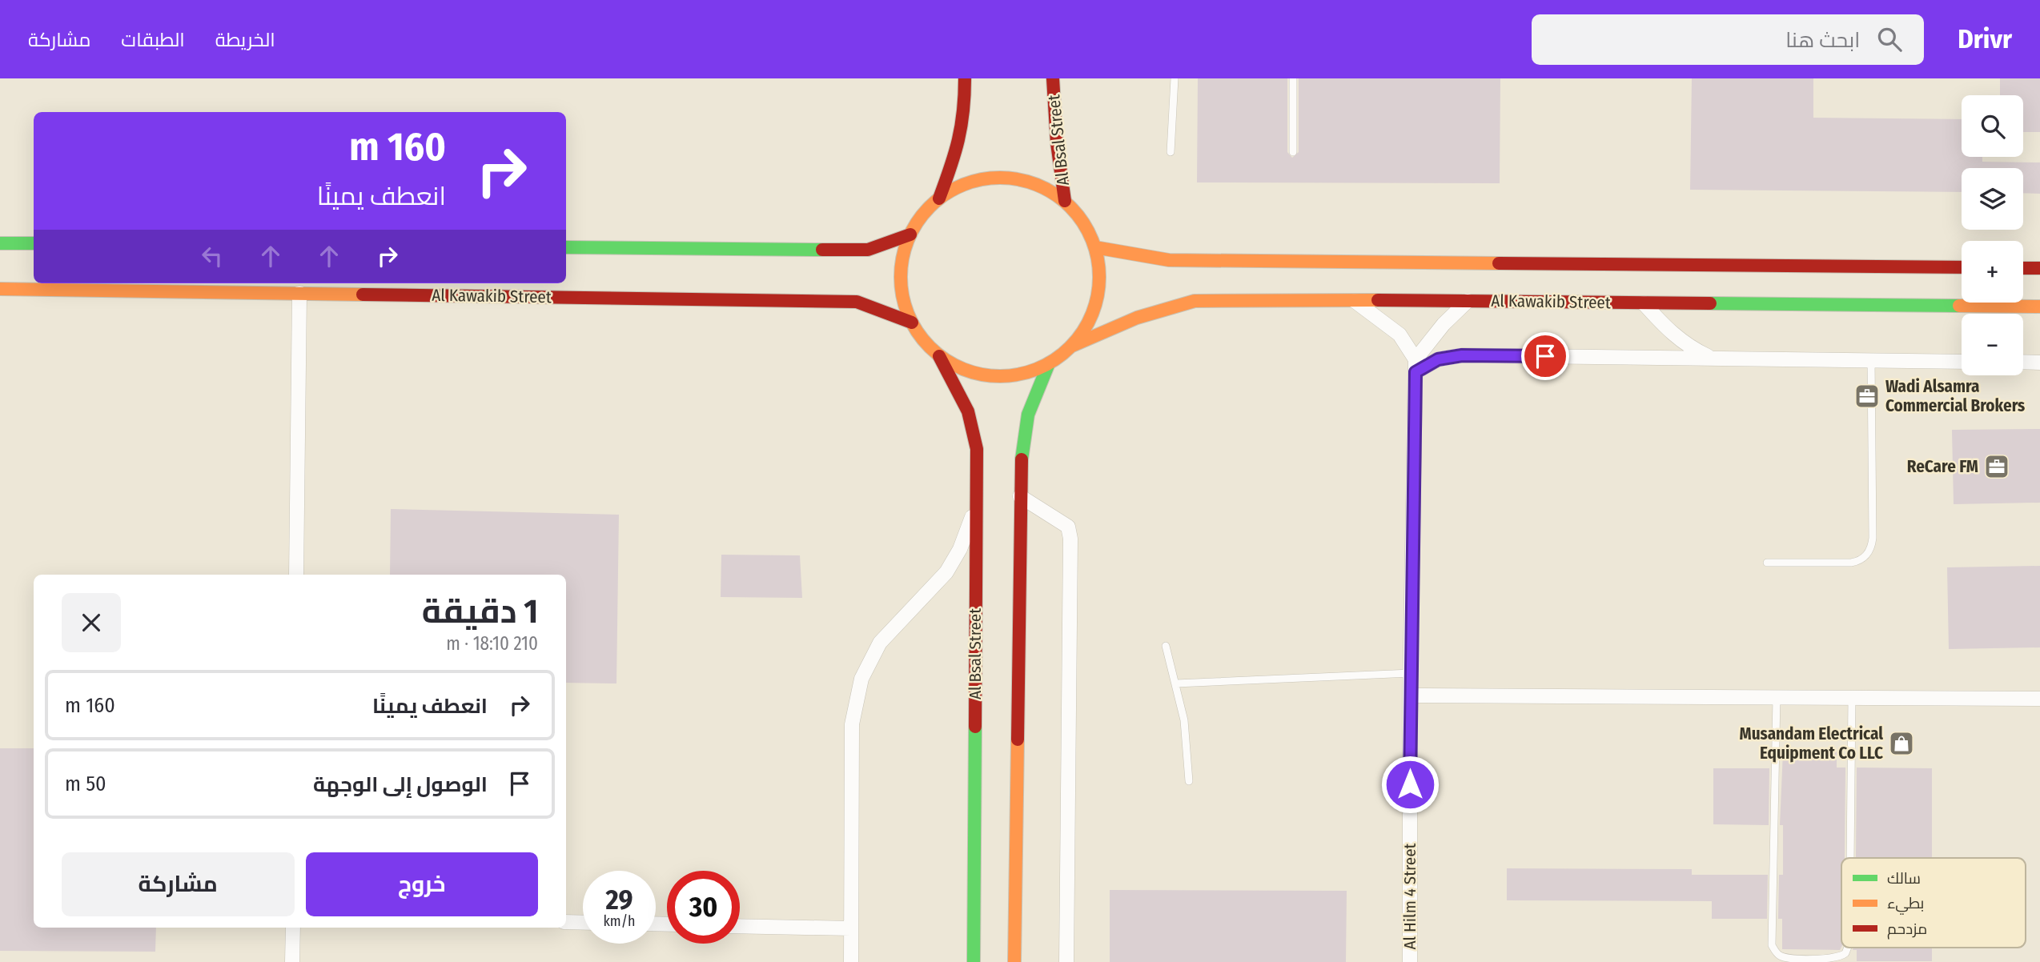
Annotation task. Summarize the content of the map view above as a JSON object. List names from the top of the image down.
{
  "streets": {
    "street": ["Al Bsal Street", "Al Kawakib Street", "Al Hilm 4 Street"]
  },
  "crossings": [
    ["Al Bsal Street", "Al Kawakib Street"]
  ],
  "places": {
    "office": ["Wadi Alsamra Commercial Brokers", "ReCare FM"],
    "shop": ["Musandam Electrical Equipment Co LLC"]
  },
  "legend": ["سالك", "بطيء", "مزدحم"],
  "page": {
    "header": "Drivr",
    "search": "ابحث هنا",
    "nav": ["الخريطة", "الطبقات", "مشاركة"],
    "map_buttons": ["+", "−"],
    "turn": ["160 m", "انعطف يمينًا"],
    "heading": ["1 دقيقة", "210 m · 18:10"],
    "list": [
      {
        "name": "انعطف يمينًا",
        "value": "160 m"
      },
      {
        "name": "الوصول إلى الوجهة",
        "value": "50 m"
      }
    ],
    "buttons": ["خروج", "مشاركة"],
    "speed": "29 km/h",
    "limit": "30"
  }
}
